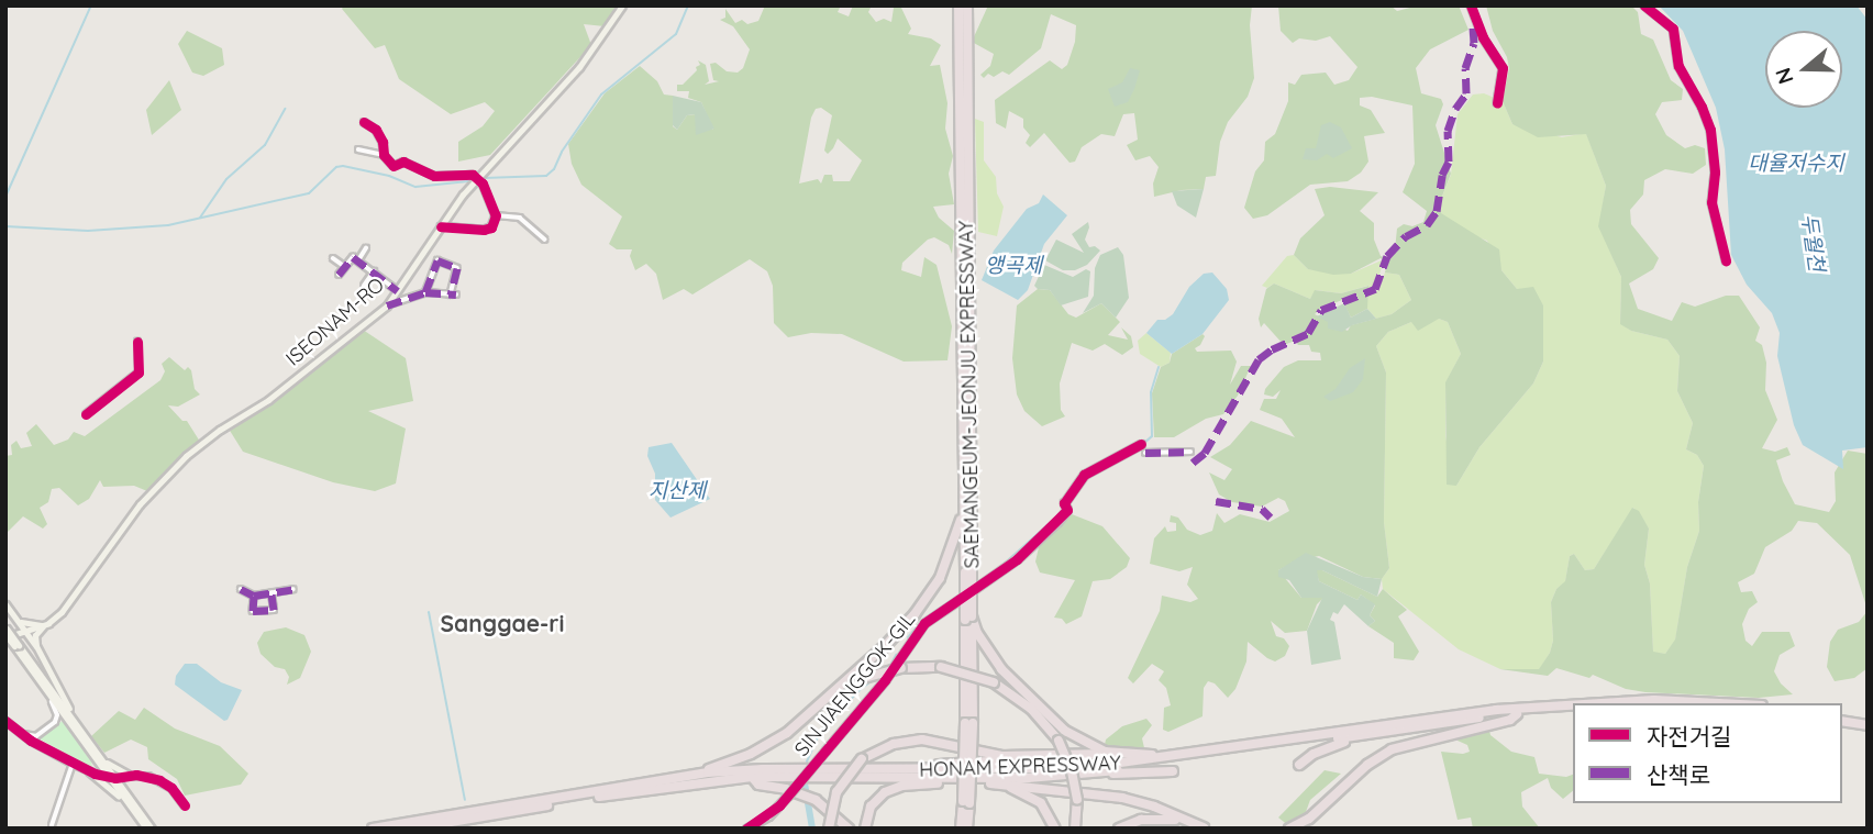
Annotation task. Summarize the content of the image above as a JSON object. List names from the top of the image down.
{
  "streets": {
    "highway": ["SAEMANGEUM-JEONJU EXPRESSWAY", "HONAM EXPRESSWAY"],
    "main road": ["ISEONAM-RO"],
    "street": ["SINJIAENGGOK-GIL"]
  },
  "districts": ["Sanggae-ri"],
  "water": [
    "대율저수지",
    "두월천",
    "앵곡제",
    "지산제"
  ],
  "legend": ["자전거길", "산책로"],
  "north": "left"
}
